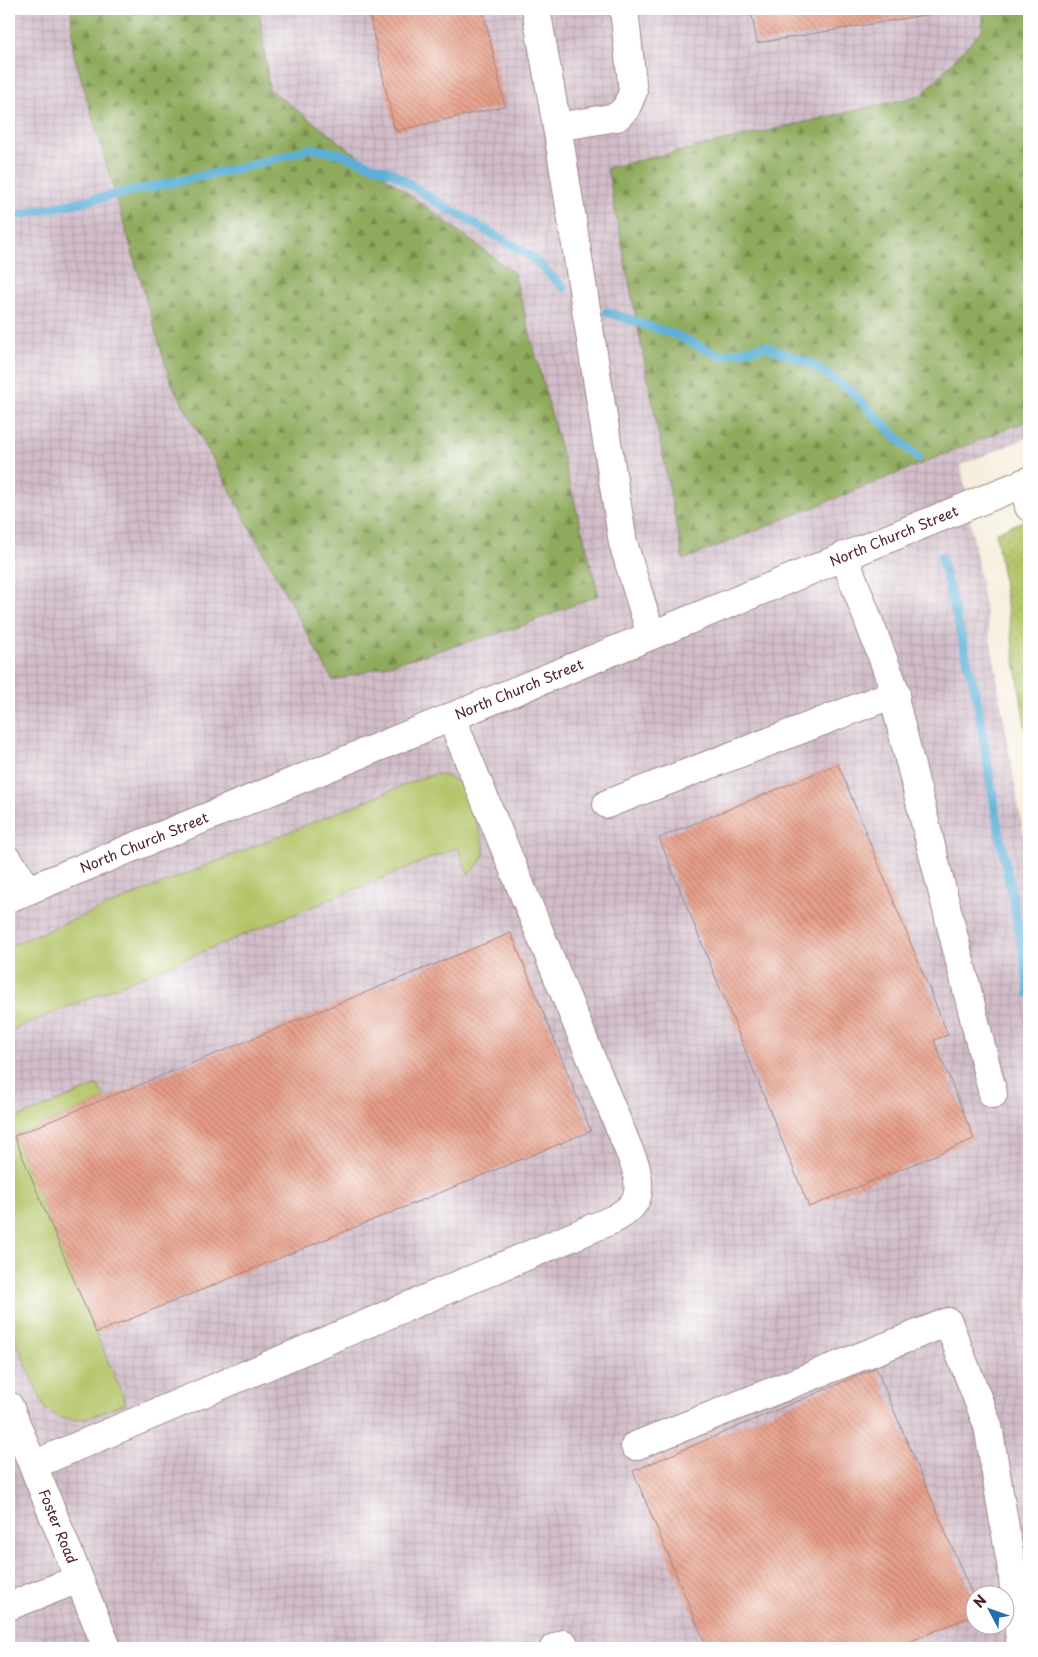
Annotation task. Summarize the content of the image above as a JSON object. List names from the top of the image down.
{
  "streets": {
    "main road": ["North Church Street", "Foster Road"]
  },
  "north": "top left"
}
